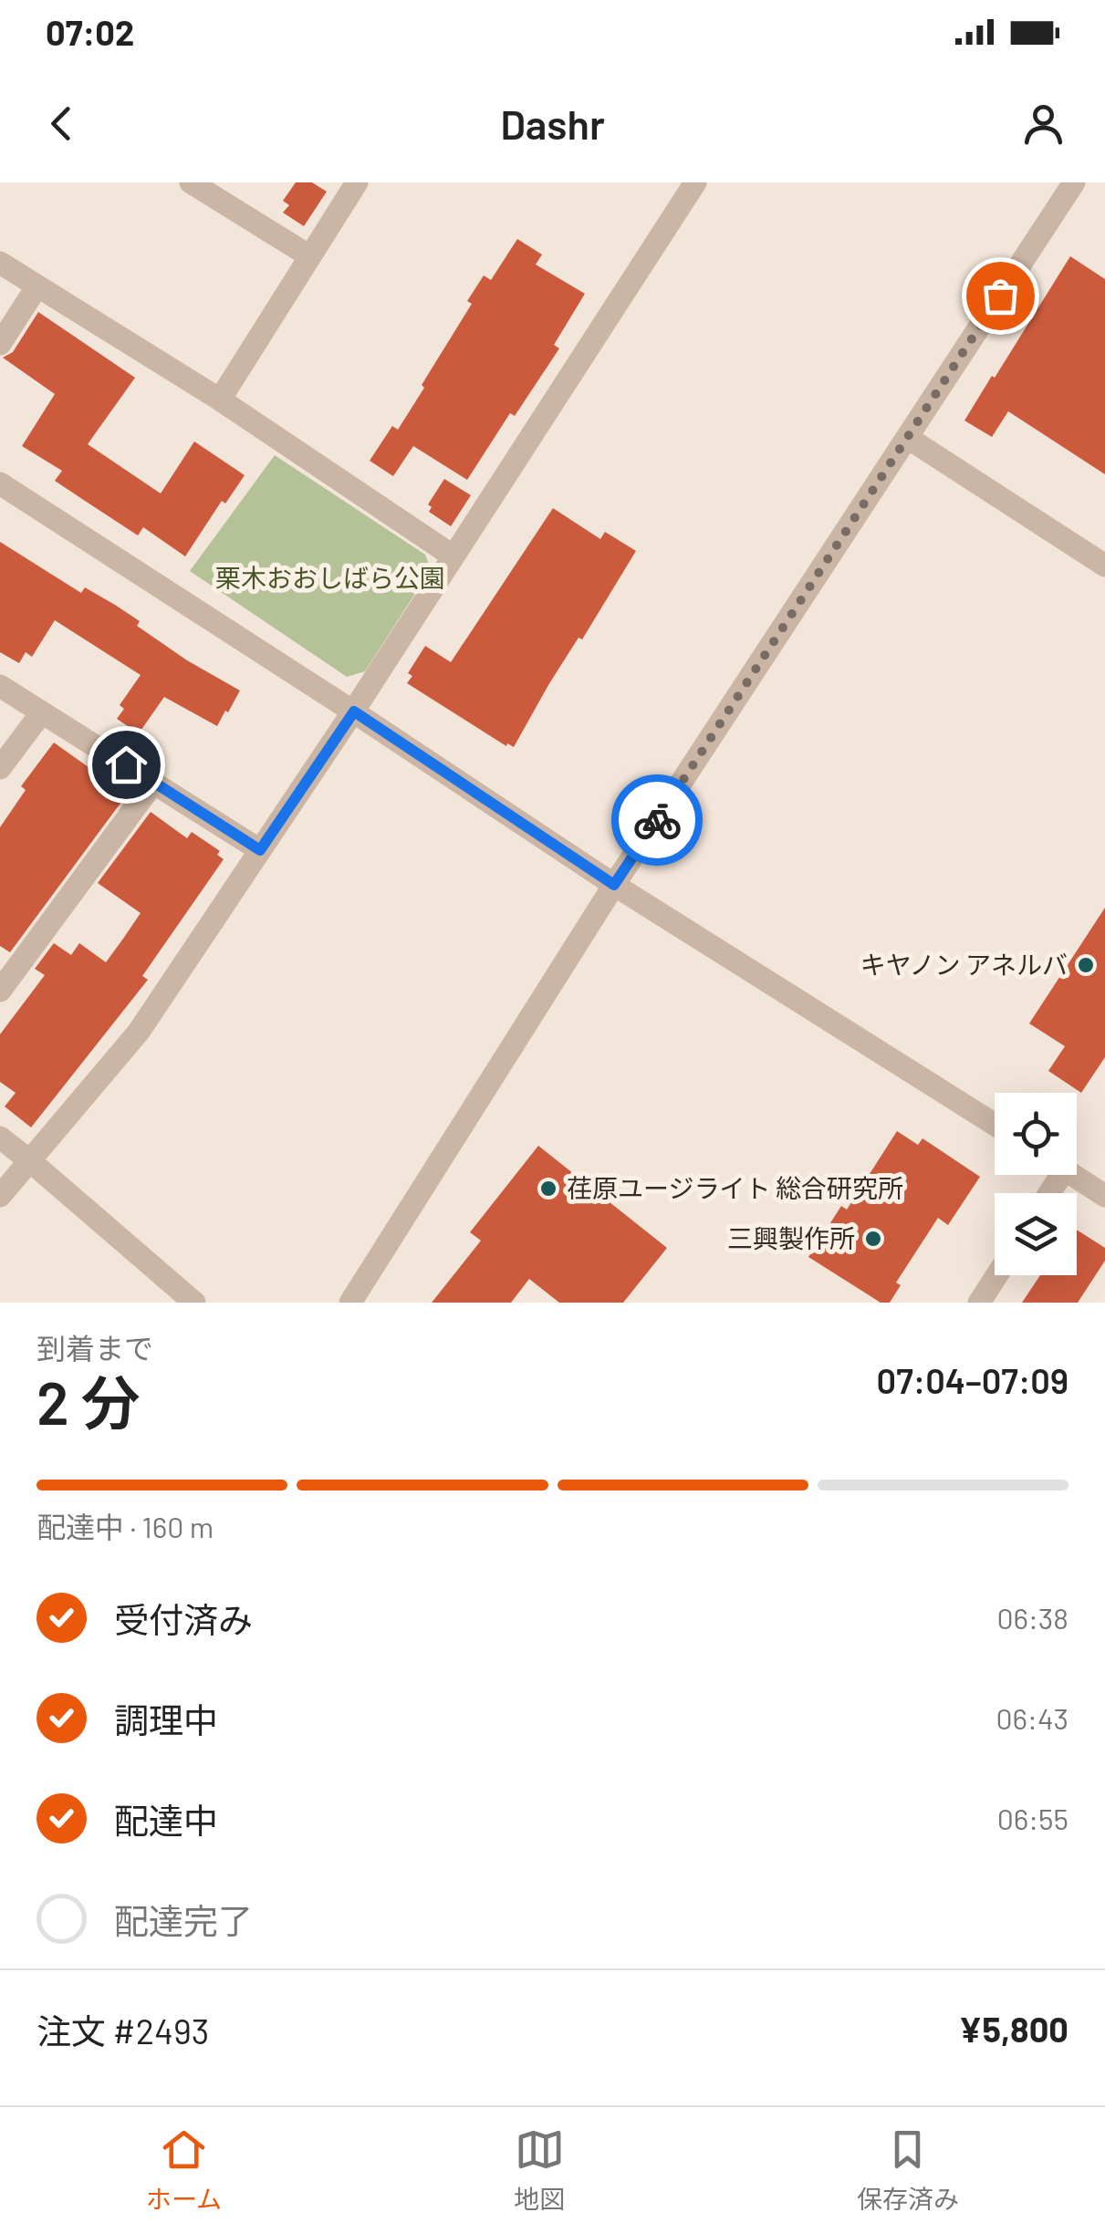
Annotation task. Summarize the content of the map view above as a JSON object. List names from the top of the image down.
{
  "parks": ["栗木おおしばら公園"],
  "places": ["キヤノン アネルバ", "荏原ユージライト 総合研究所", "三興製作所"],
  "page": {
    "status": "07:02",
    "header": "Dashr",
    "heading": ["2 分", "到着まで", "07:04–07:09"],
    "panel": ["注文 #2493", "¥5,800"],
    "bar": "配達中 · 160 m",
    "list": [
      ["受付済み", "06:38"],
      ["調理中", "06:43"],
      ["配達中", "06:55"],
      "配達完了"
    ],
    "tabs": ["ホーム", "地図", "保存済み"]
  }
}
